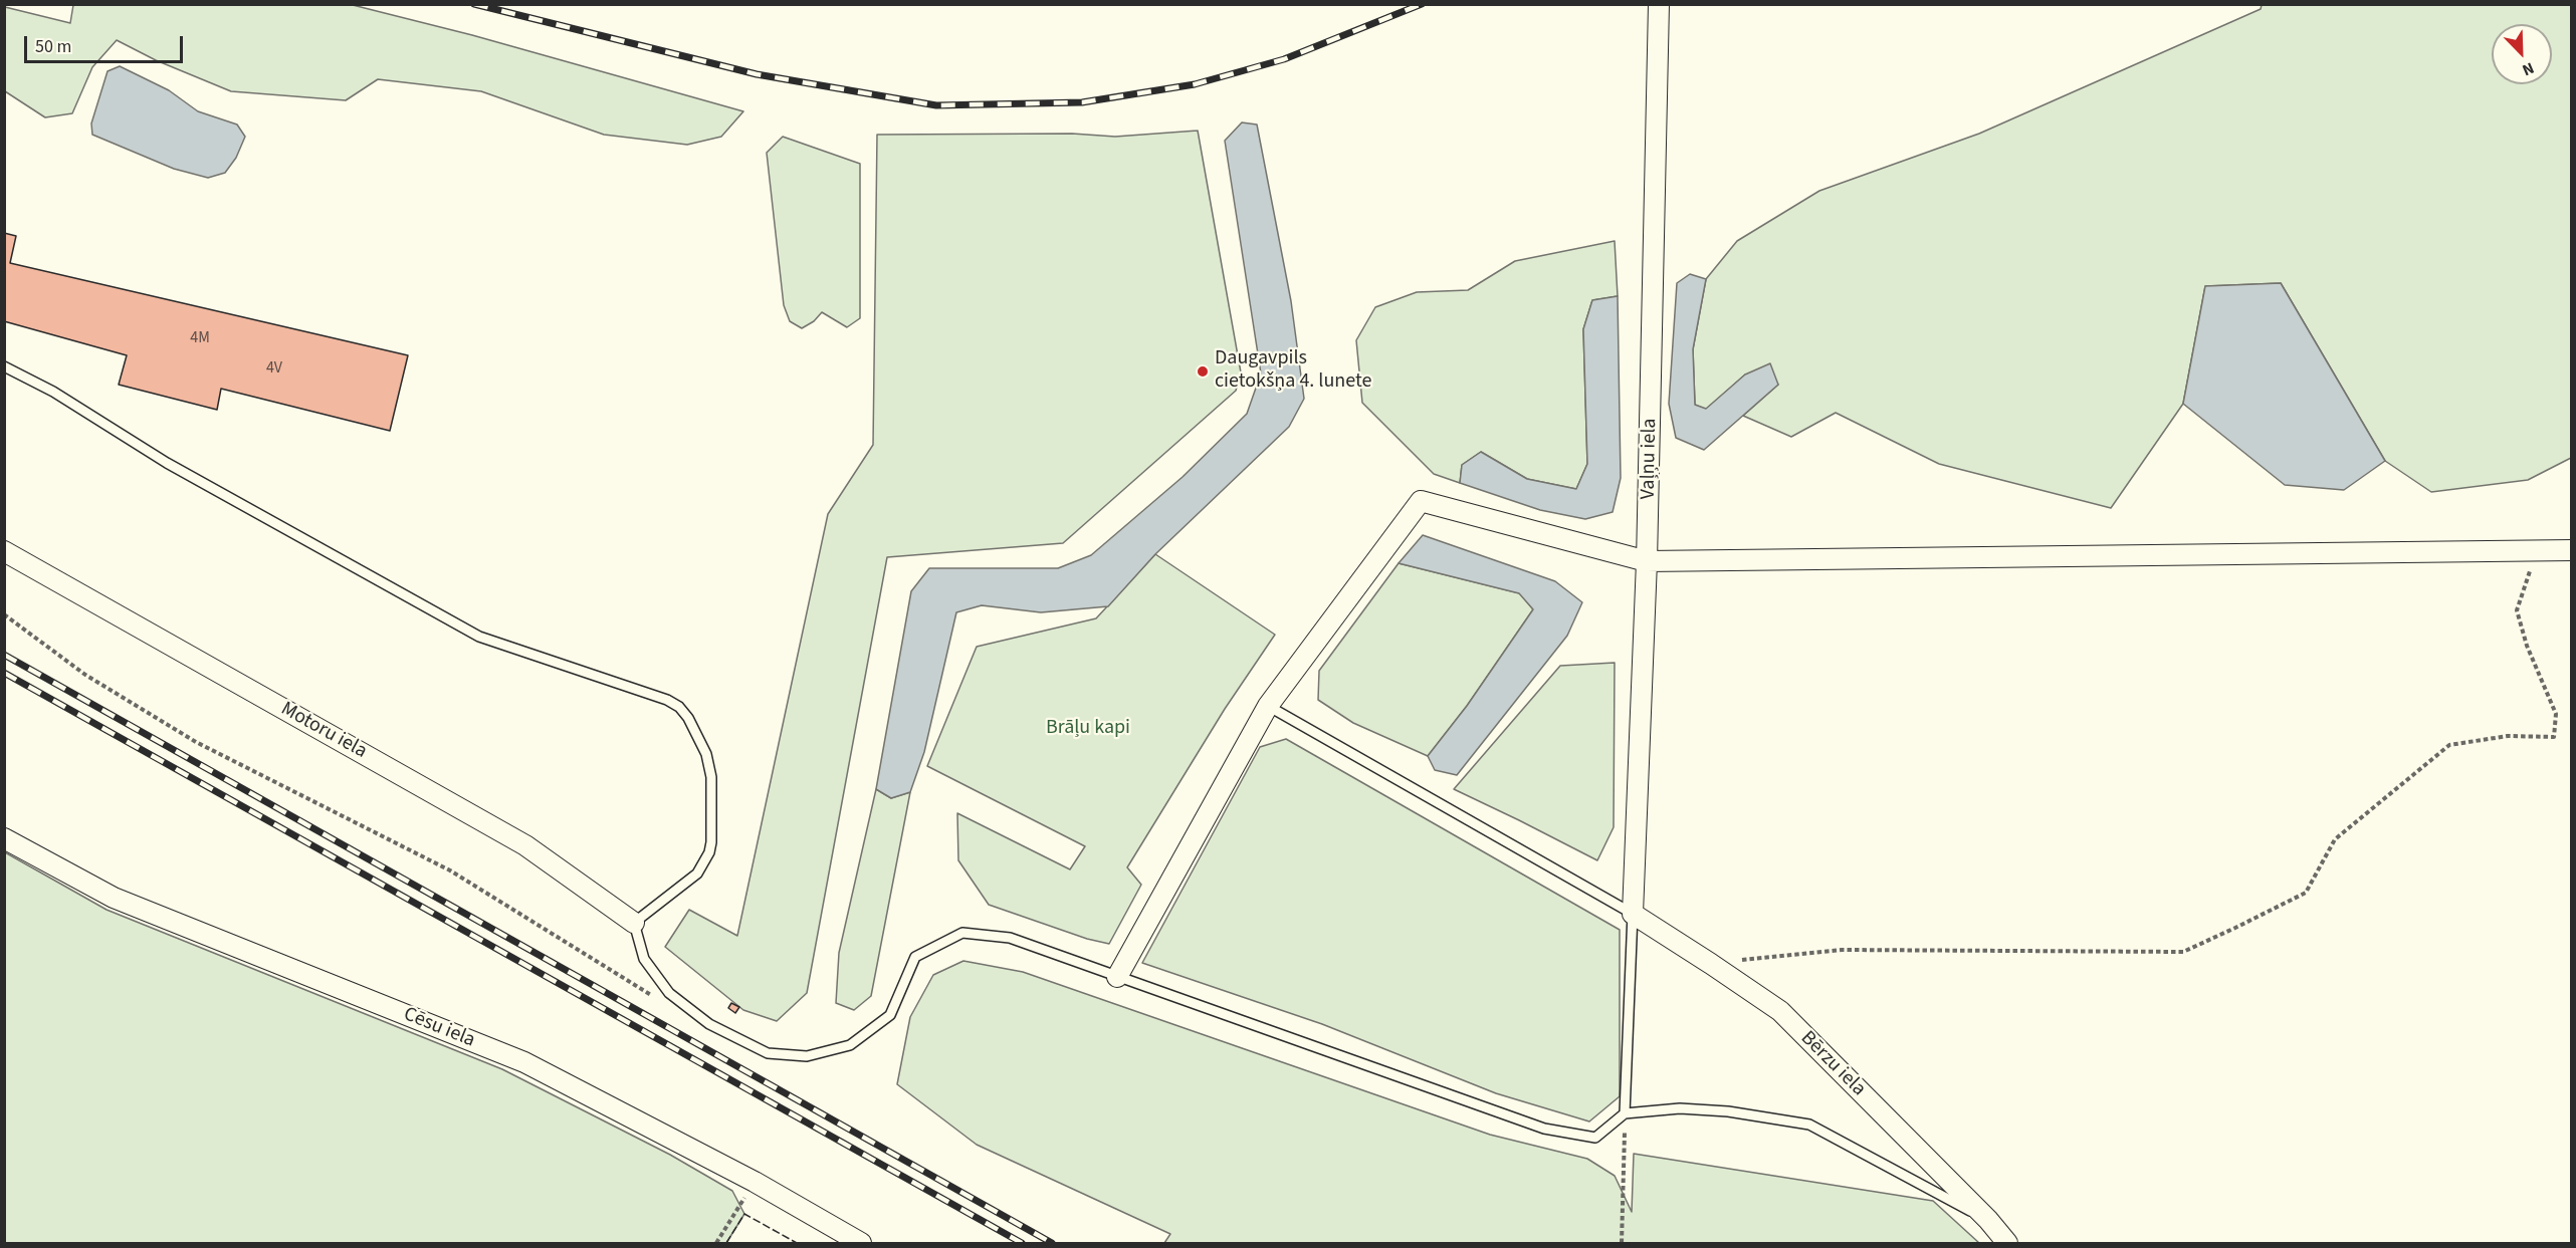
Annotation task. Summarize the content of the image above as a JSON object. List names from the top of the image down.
{
  "streets": {
    "street": [
      "Vaļņu iela",
      "Motoru iela",
      "Cēsu iela",
      "Bērzu iela"
    ]
  },
  "crossings": [
    ["Vaļņu iela", "Bērzu iela"]
  ],
  "parks": ["Brāļu kapi"],
  "places": ["Daugavpils cietokšņa 4. lunete"],
  "house_numbers": ["4M", "4V"],
  "scale_bar": "50 m",
  "north": "bottom right"
}
